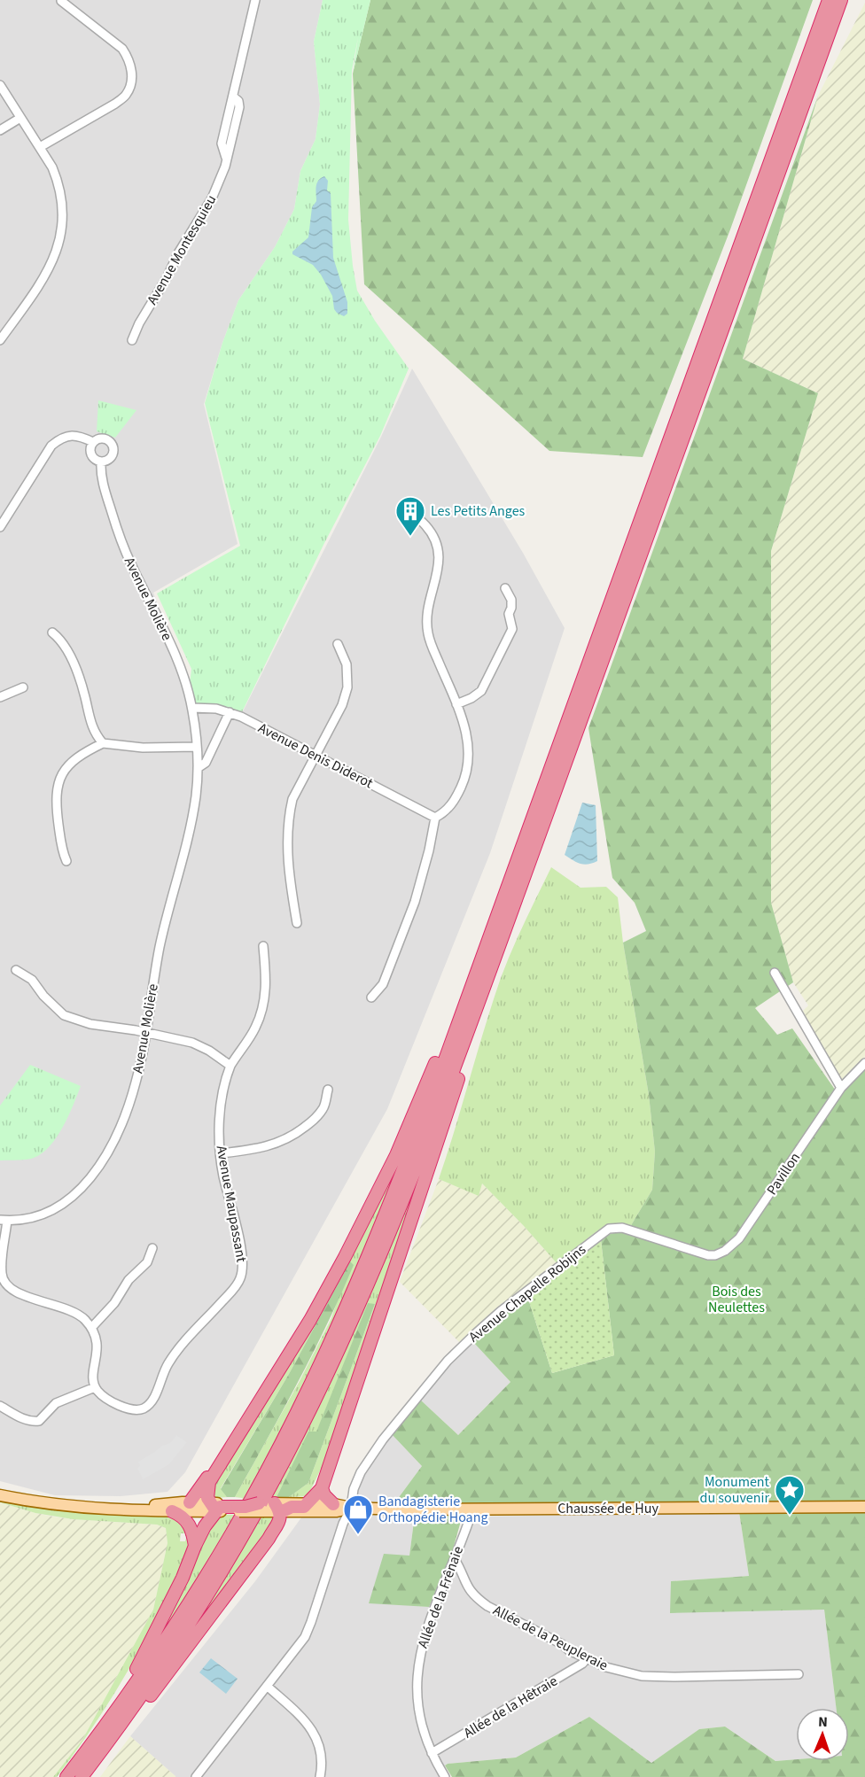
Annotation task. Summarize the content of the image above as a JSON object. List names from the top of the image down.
{
  "streets": {
    "main road": ["Chaussée de Huy"],
    "street": [
      "Avenue Montesquieu",
      "Avenue Molière",
      "Avenue Denis Diderot",
      "Pavillon",
      "Avenue Maupassant",
      "Avenue Chapelle Robijns",
      "Allée de la Frênaie",
      "Allée de la Peupleraie",
      "Allée de la Hêtraie"
    ]
  },
  "crossings": [
    ["Avenue Molière", "Avenue Denis Diderot"],
    ["Pavillon", "Avenue Chapelle Robijns"],
    ["Avenue Chapelle Robijns", "Chaussée de Huy"],
    ["Chaussée de Huy", "Allée de la Frênaie"],
    ["Allée de la Frênaie", "Allée de la Peupleraie"],
    ["Allée de la Frênaie", "Allée de la Hêtraie"],
    ["Allée de la Peupleraie", "Allée de la Hêtraie"]
  ],
  "parks": ["Bois des Neulettes"],
  "places": {
    "building": ["Les Petits Anges"],
    "place": ["Monument du souvenir"],
    "shop": ["Bandagisterie Orthopédie Hoang"]
  },
  "north": "top"
}
